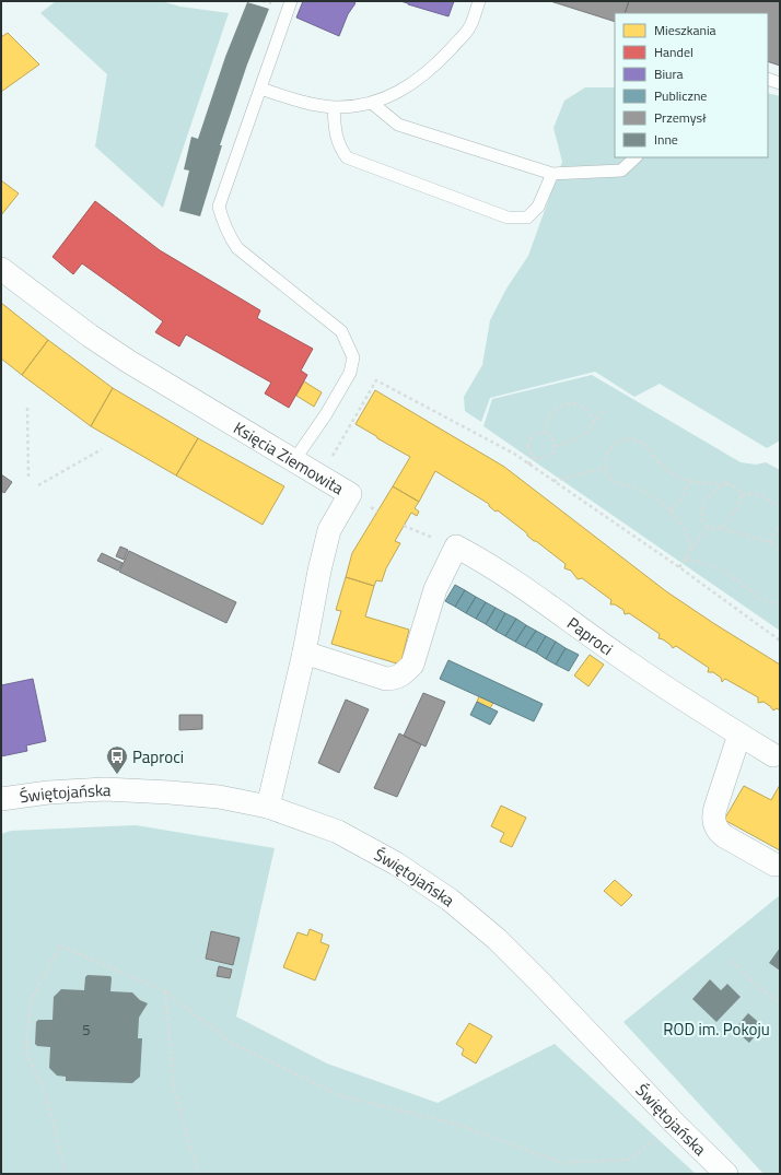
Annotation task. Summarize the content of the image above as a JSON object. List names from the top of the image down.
{
  "streets": {
    "street": ["Księcia Ziemowita", "Paproci", "Świętojańska"]
  },
  "crossings": [
    ["Księcia Ziemowita", "Świętojańska"]
  ],
  "parks": ["ROD im. Pokoju"],
  "places": {
    "bus stop": ["Paproci"]
  },
  "house_numbers": ["5"],
  "legend": [
    "Mieszkania",
    "Handel",
    "Biura",
    "Publiczne",
    "Przemysł",
    "Inne"
  ]
}
